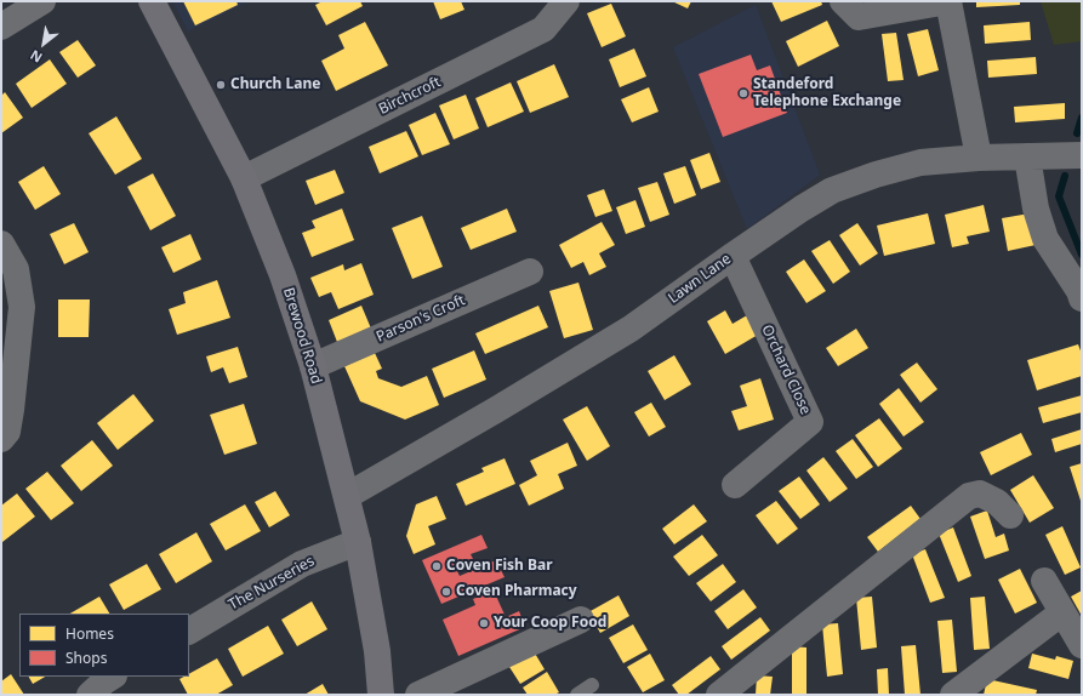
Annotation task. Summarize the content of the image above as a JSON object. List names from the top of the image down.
{
  "streets": {
    "street": [
      "Birchcroft",
      "Lawn Lane",
      "Parson's Croft",
      "Brewood Road",
      "Orchard Close",
      "The Nurseries"
    ]
  },
  "crossings": [
    ["Birchcroft", "Brewood Road"],
    ["Lawn Lane", "Brewood Road"],
    ["Lawn Lane", "Orchard Close"],
    ["Parson's Croft", "Brewood Road"],
    ["Brewood Road", "The Nurseries"]
  ],
  "places": [
    "Church Lane",
    "Standeford Telephone Exchange",
    "Coven Fish Bar",
    "Coven Pharmacy",
    "Your Coop Food"
  ],
  "legend": ["Homes", "Shops"],
  "north": "bottom left"
}
